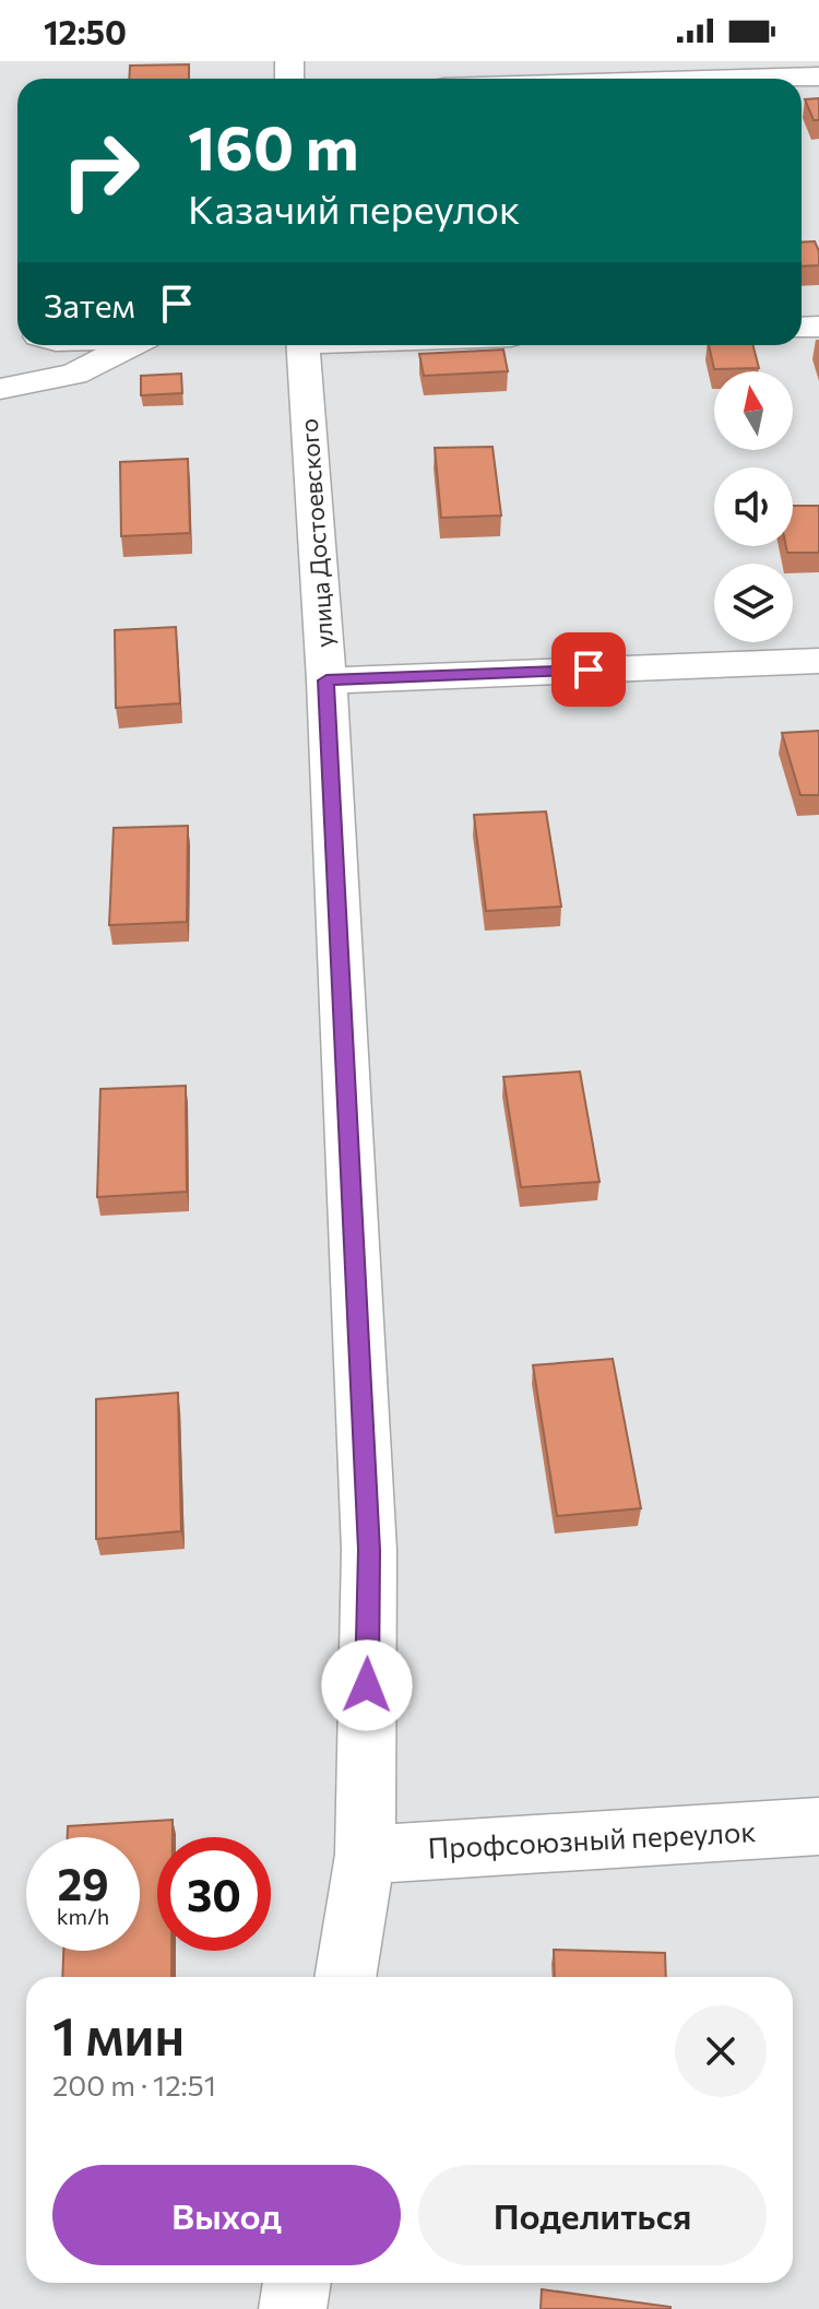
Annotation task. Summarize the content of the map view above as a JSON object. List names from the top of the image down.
{
  "streets": {
    "street": ["улица Достоевского", "Профсоюзный переулок"]
  },
  "crossings": [
    ["улица Достоевского", "Профсоюзный переулок"]
  ],
  "north": "top",
  "page": {
    "status": "12:50",
    "turn": ["160 m", "Казачий переулок"],
    "then": "Затем",
    "speed": "29 km/h",
    "limit": "30",
    "heading": ["1 мин", "200 m · 12:51"],
    "buttons": ["Выход", "Поделиться"]
  }
}
